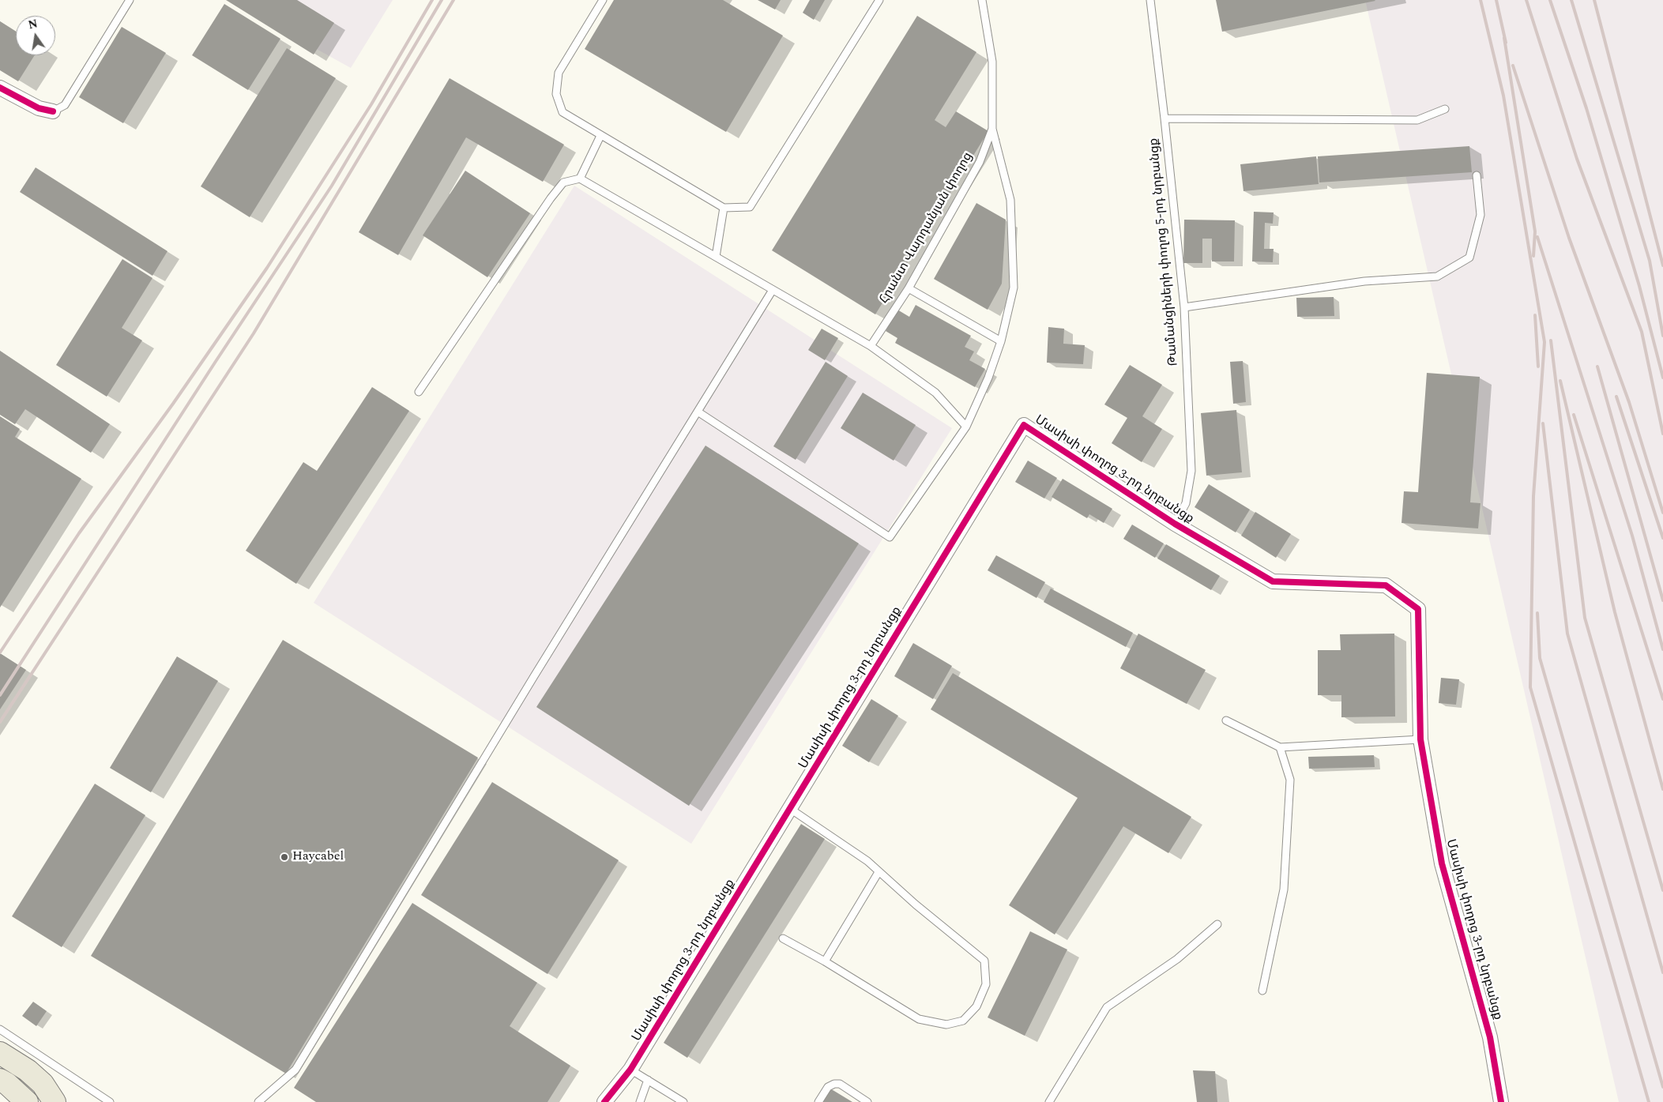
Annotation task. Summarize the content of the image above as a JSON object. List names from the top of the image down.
{
  "streets": {
    "street": ["Մասիսի փողոց 3-րդ նրբանցք"],
    "lane": ["Հրանտ Վարդանյան փողոց", "Թամանցիների փողոց 5-րդ նրբանցք"]
  },
  "crossings": [
    ["Թամանցիների փողոց 5-րդ նրբանցք", "Մասիսի փողոց 3-րդ նրբանցք"]
  ],
  "places": ["Haycabel"],
  "north": "top"
}
